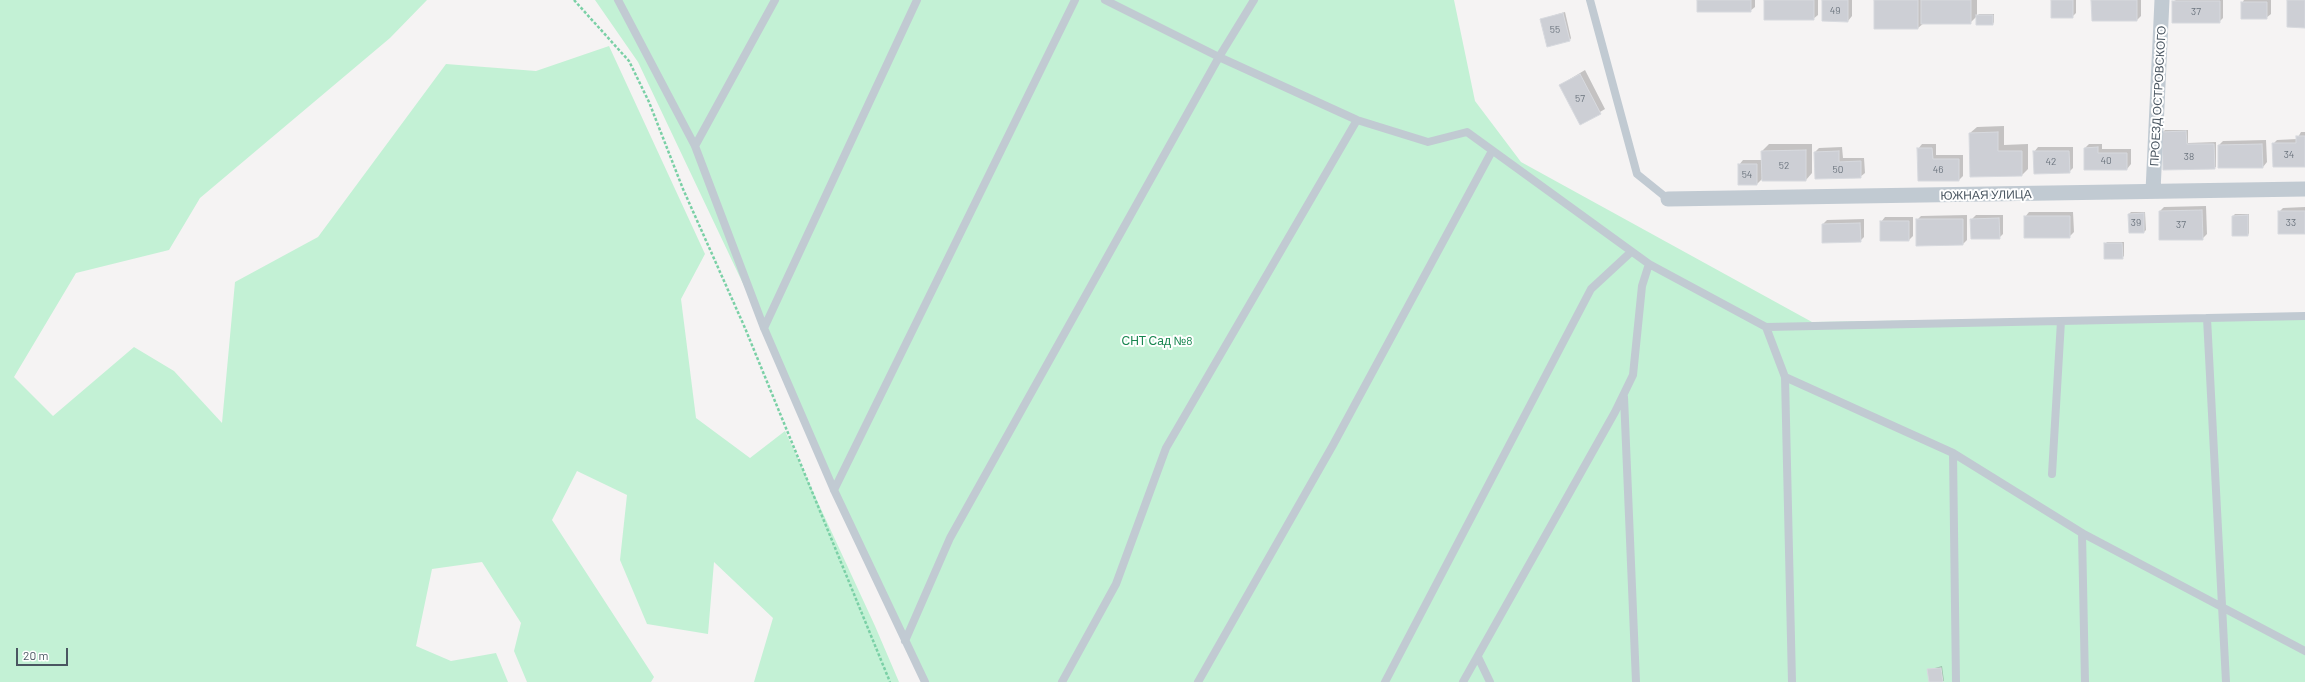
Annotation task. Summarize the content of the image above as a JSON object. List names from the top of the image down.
{
  "streets": {
    "street": ["ПРОЕЗД ОСТРОВСКОГО", "ЮЖНАЯ УЛИЦА"]
  },
  "crossings": [
    ["ПРОЕЗД ОСТРОВСКОГО", "ЮЖНАЯ УЛИЦА"]
  ],
  "parks": ["СНТ Сад №8"],
  "house_numbers": [
    "49",
    "37",
    "55",
    "57",
    "34",
    "38",
    "40",
    "42",
    "52",
    "50",
    "46",
    "54",
    "39",
    "33",
    "37"
  ],
  "scale_bar": "20 m"
}
